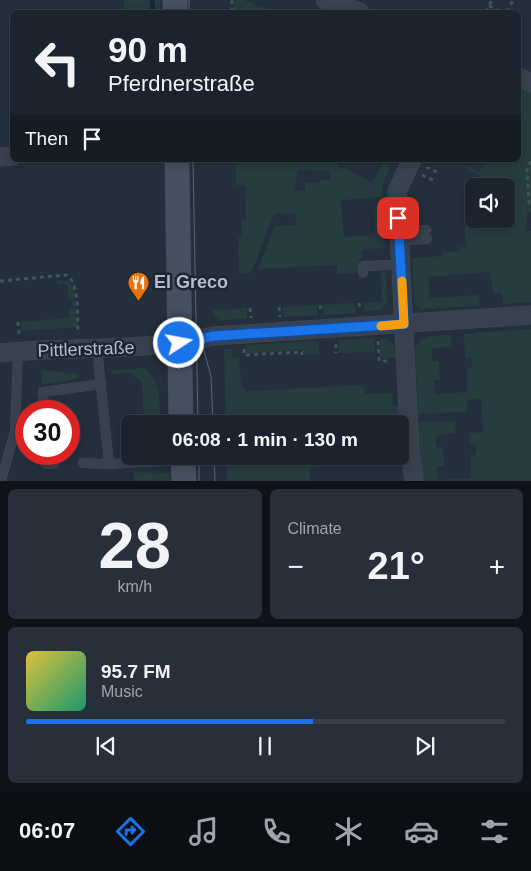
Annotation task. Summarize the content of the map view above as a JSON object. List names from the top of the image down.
{
  "streets": {
    "street": ["Pittlerstraße"]
  },
  "places": {
    "restaurant": ["El Greco"]
  },
  "page": {
    "turn": ["90 m", "Pferdnerstraße"],
    "then": "Then",
    "limit": "30",
    "trip": "06:08 · 1 min · 130 m",
    "tile": [
      ["28", "km/h"],
      "Climate"
    ],
    "heat": ["−", "21°", "+"],
    "song": ["95.7 FM", "Music"],
    "tabs": "06:07"
  }
}
